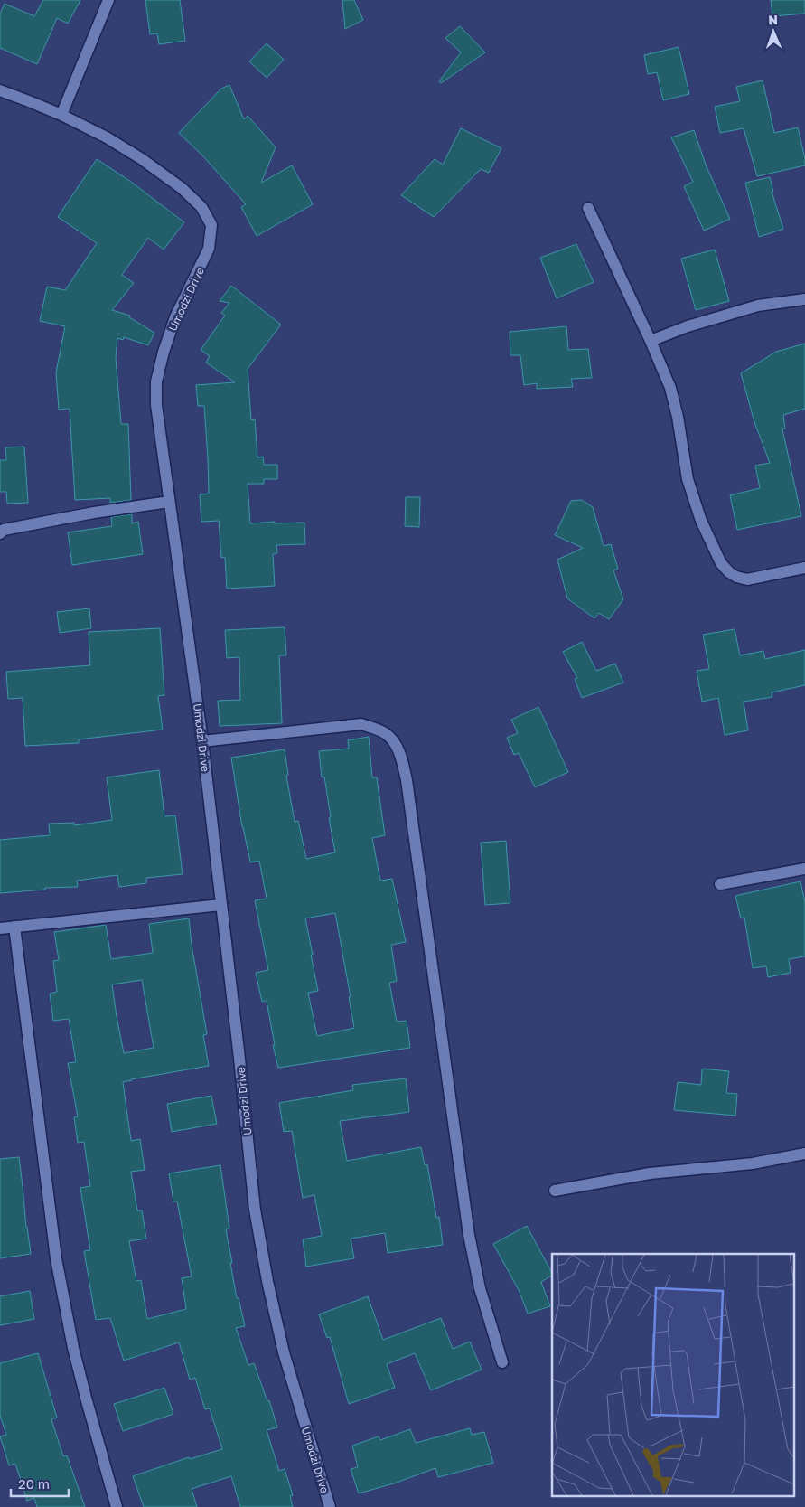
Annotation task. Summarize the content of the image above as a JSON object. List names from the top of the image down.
{
  "streets": {
    "street": ["Umodzi Drive"]
  },
  "scale_bar": "20 m",
  "north": "top"
}
